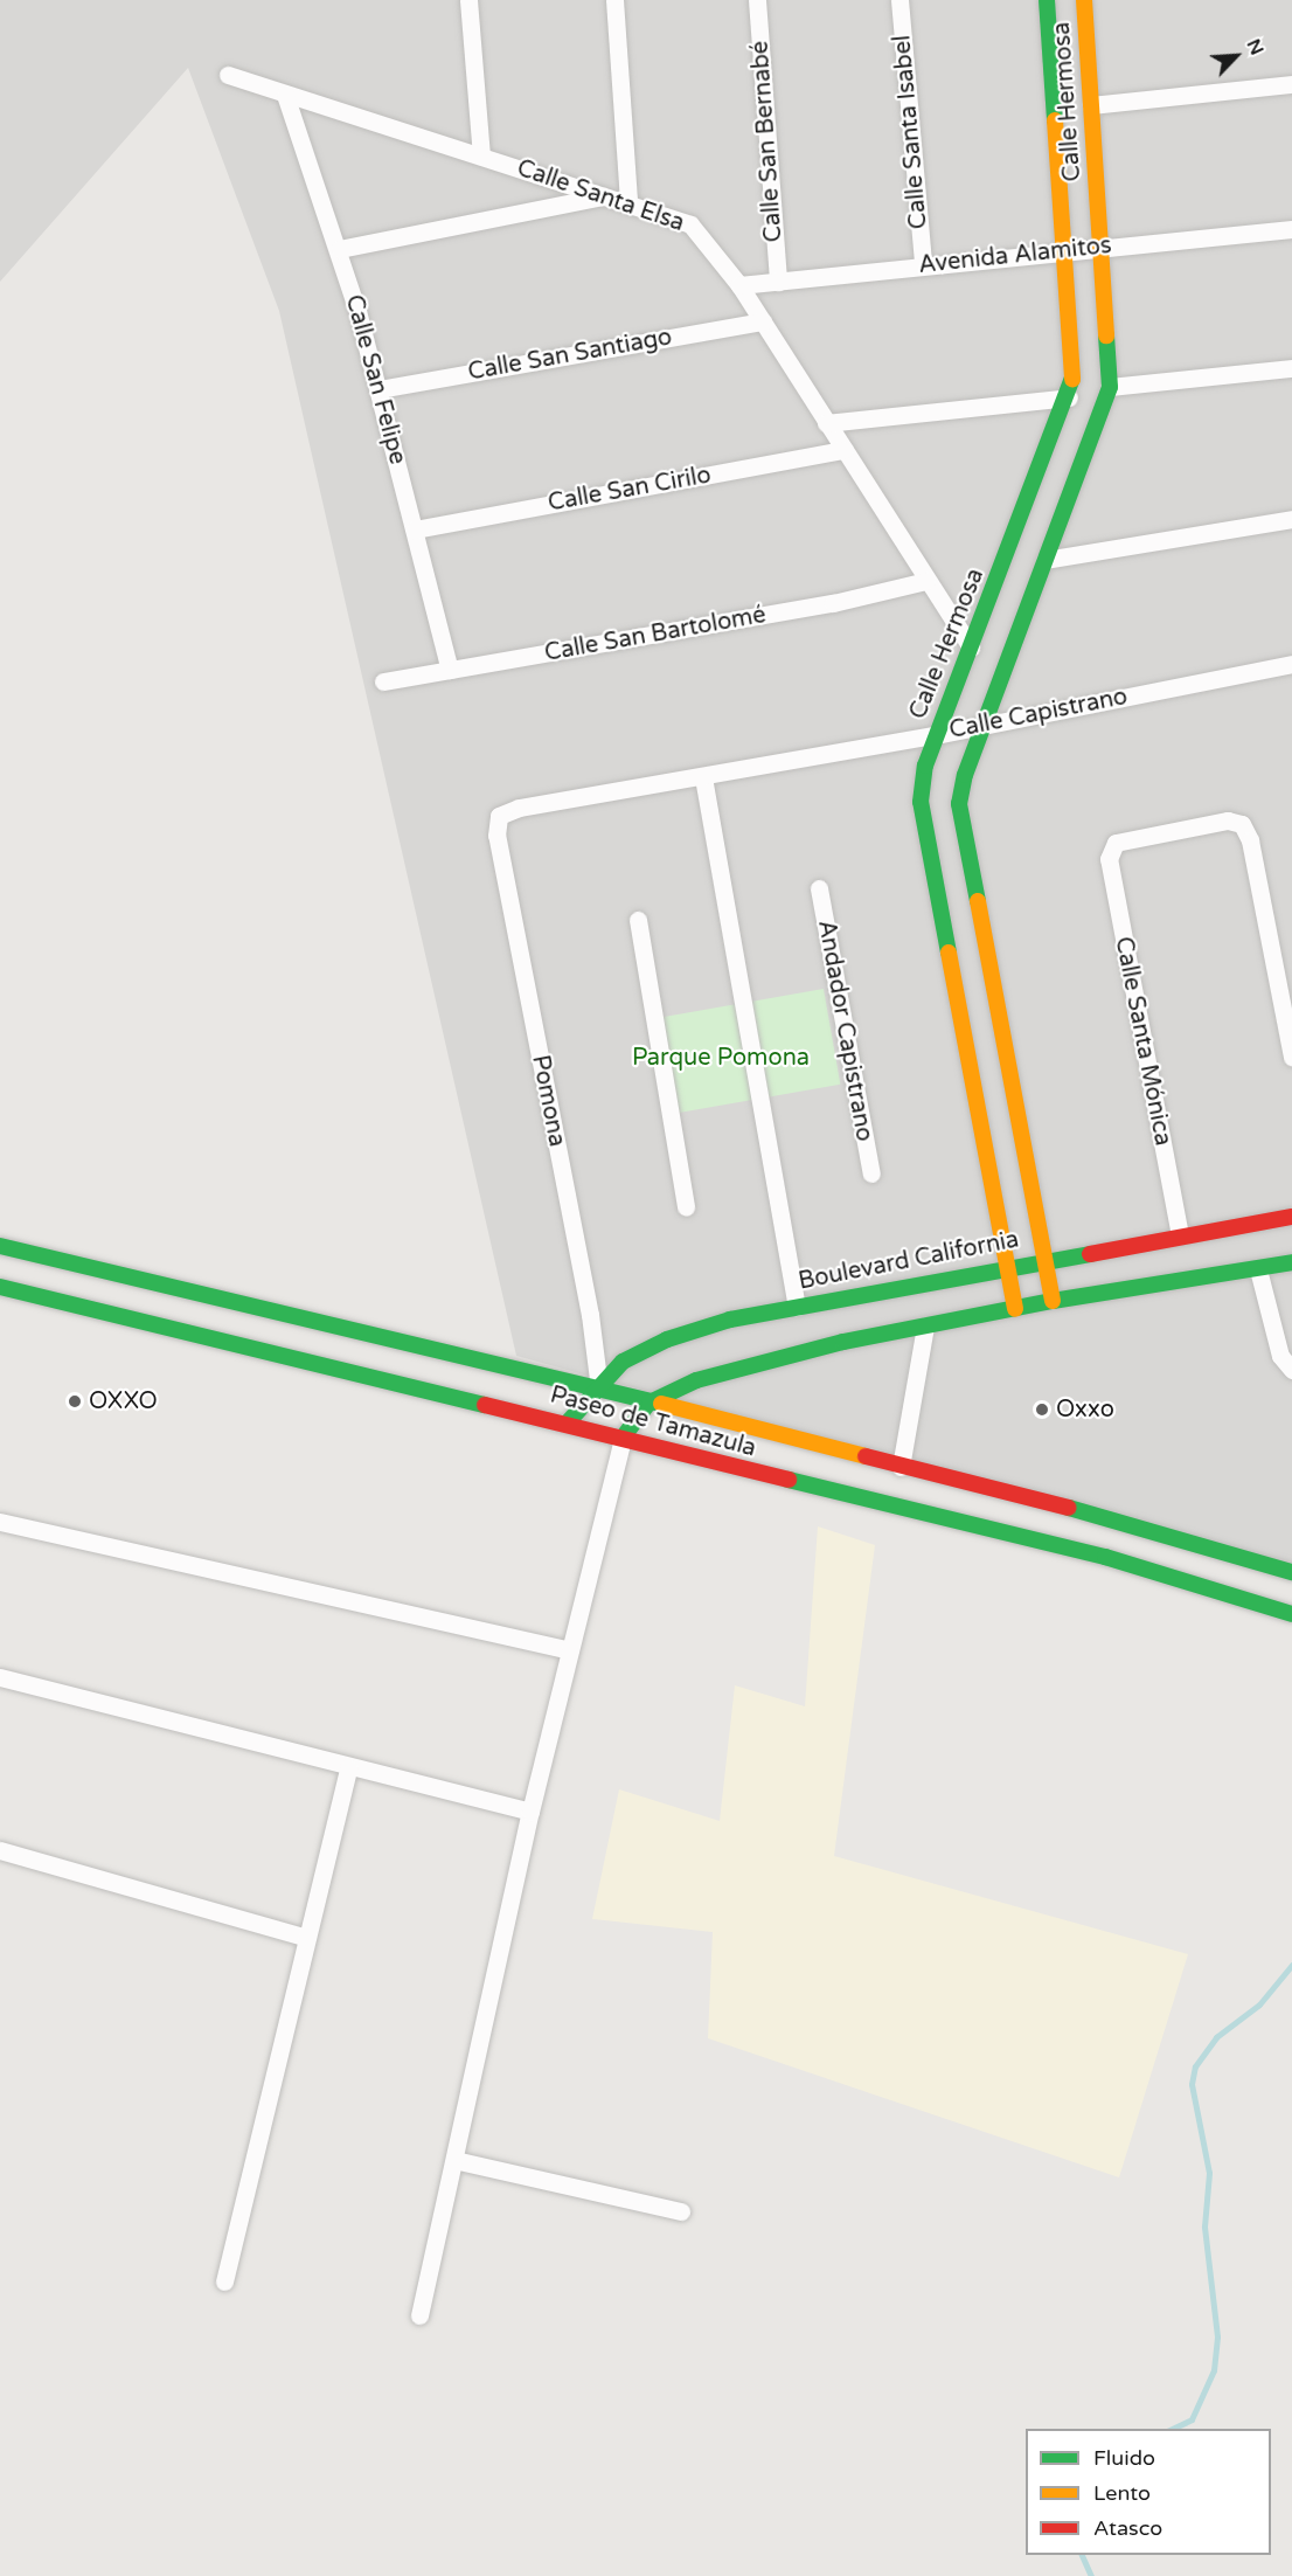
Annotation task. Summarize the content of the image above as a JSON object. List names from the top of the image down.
{
  "streets": {
    "street": [
      "Calle Hermosa",
      "Calle Santa Isabel",
      "Calle San Bernabé",
      "Calle Santa Elsa",
      "Avenida Alamitos",
      "Calle San Santiago",
      "Calle San Felipe",
      "Calle San Cirilo",
      "Calle San Bartolomé",
      "Calle Capistrano",
      "Andador Capistrano",
      "Calle Santa Mónica",
      "Pomona",
      "Boulevard California",
      "Paseo de Tamazula"
    ]
  },
  "crossings": [
    ["Calle Hermosa", "Calle Santa Elsa"],
    ["Calle Hermosa", "Avenida Alamitos"],
    ["Calle Hermosa", "Calle Capistrano"],
    ["Calle Hermosa", "Boulevard California"],
    ["Calle Santa Isabel", "Avenida Alamitos"],
    ["Calle San Bernabé", "Avenida Alamitos"],
    ["Calle Santa Elsa", "Avenida Alamitos"],
    ["Calle Santa Elsa", "Calle San Santiago"],
    ["Calle Santa Elsa", "Calle San Felipe"],
    ["Calle Santa Elsa", "Calle San Cirilo"],
    ["Calle Santa Elsa", "Calle San Bartolomé"],
    ["Calle San Santiago", "Calle San Felipe"],
    ["Calle San Felipe", "Calle San Cirilo"],
    ["Calle San Felipe", "Calle San Bartolomé"],
    ["Calle Capistrano", "Pomona"],
    ["Calle Santa Mónica", "Boulevard California"],
    ["Pomona", "Boulevard California"],
    ["Pomona", "Paseo de Tamazula"],
    ["Boulevard California", "Paseo de Tamazula"]
  ],
  "parks": ["Parque Pomona"],
  "places": ["OXXO", "Oxxo"],
  "legend": ["Fluido", "Lento", "Atasco"],
  "north": "top right"
}
